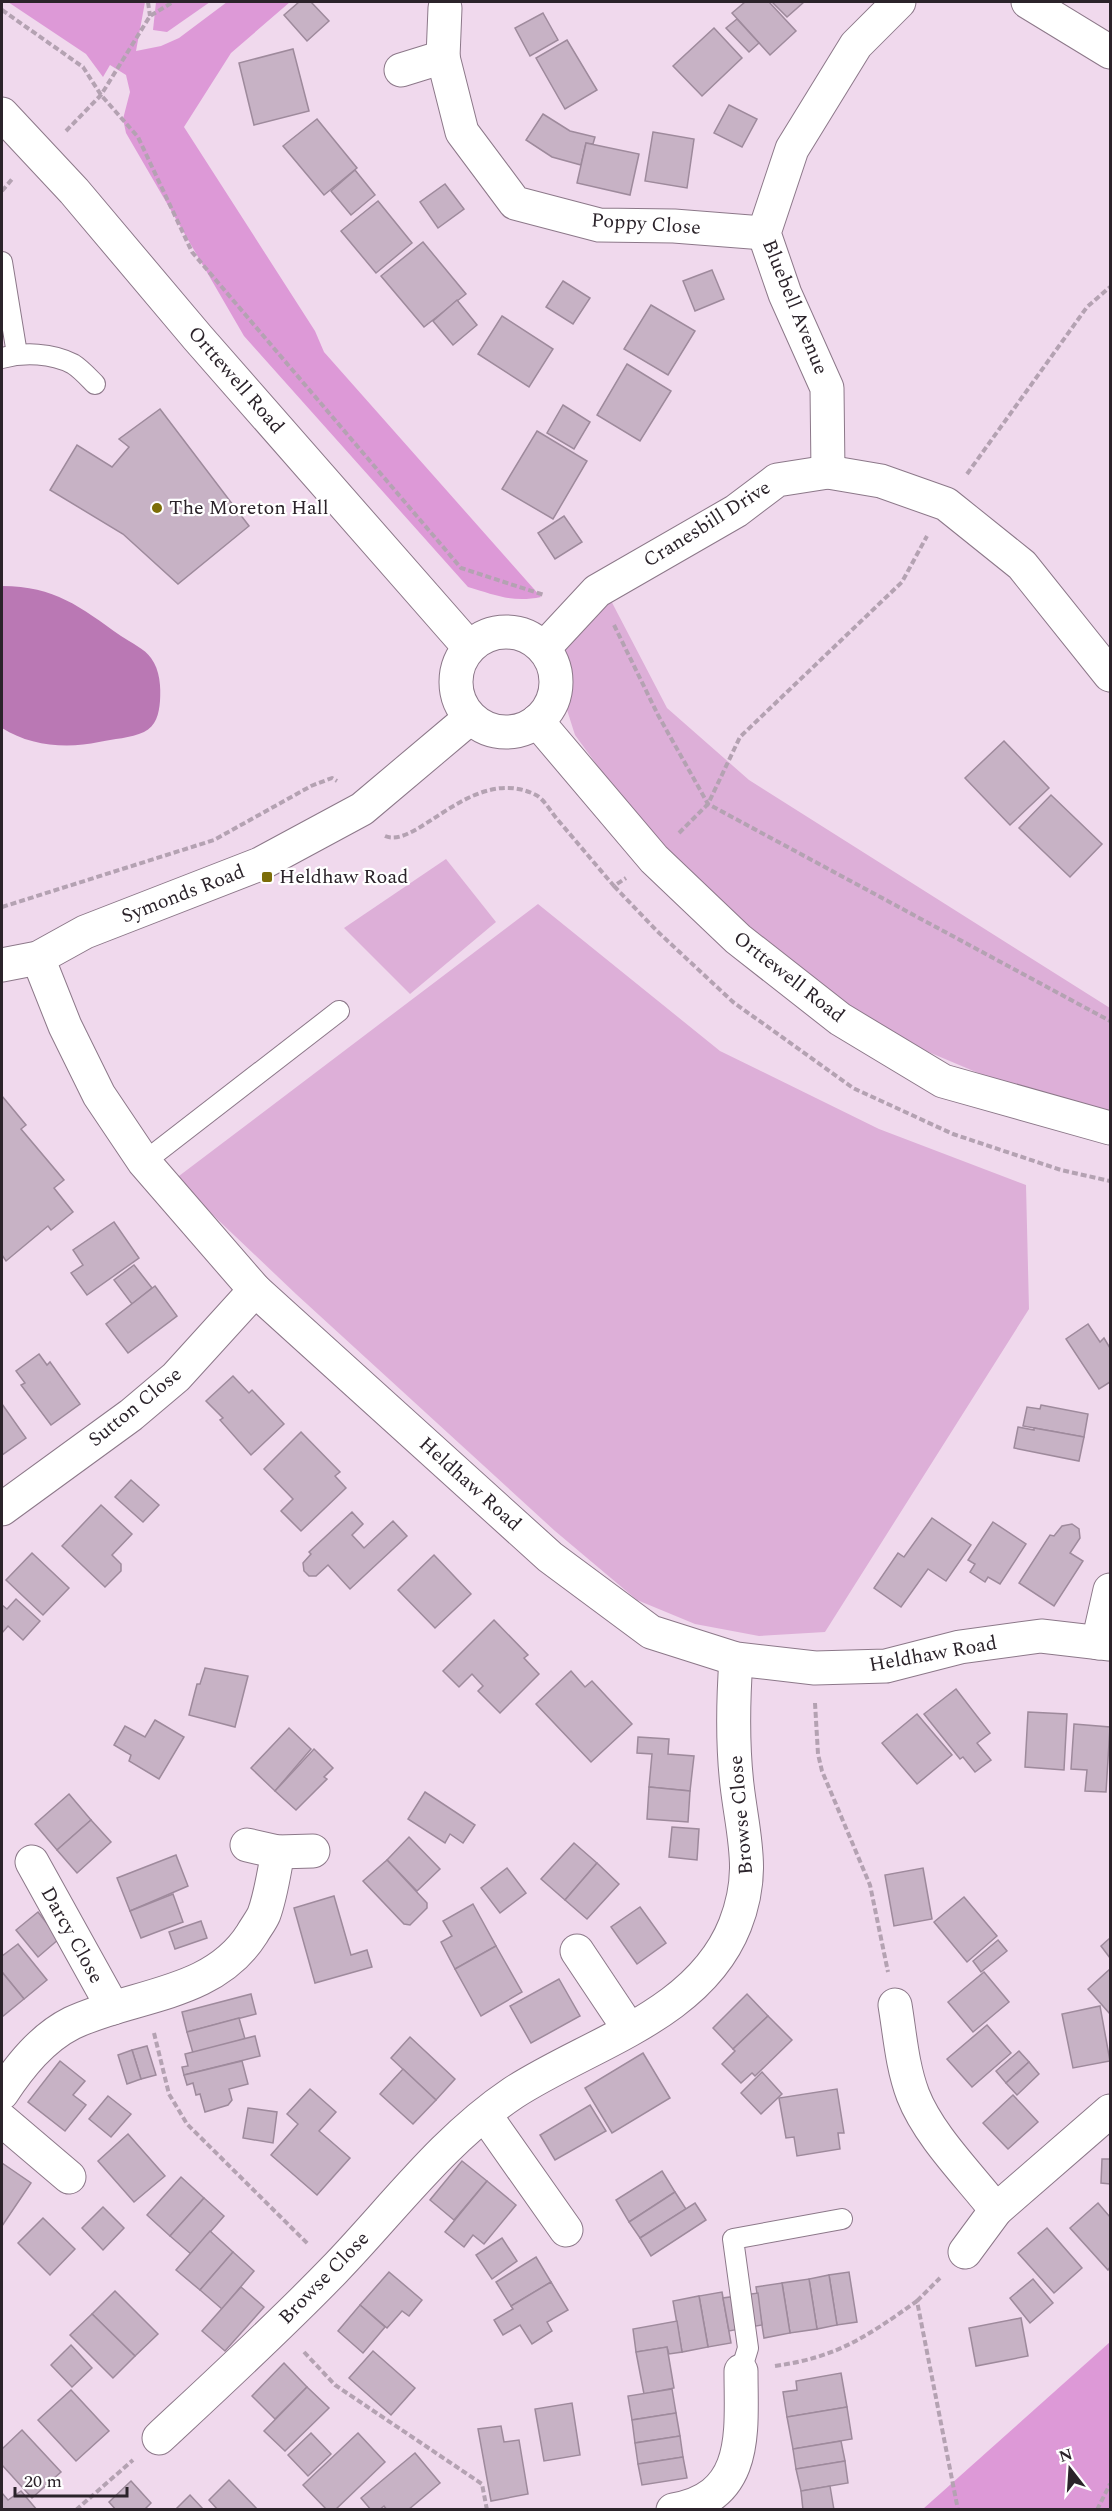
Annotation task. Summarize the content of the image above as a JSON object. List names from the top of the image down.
{
  "streets": {
    "street": [
      "Poppy Close",
      "Bluebell Avenue",
      "Orttewell Road",
      "Cranesbill Drive",
      "Symonds Road",
      "Sutton Close",
      "Heldhaw Road",
      "Browse Close",
      "Darcy Close"
    ]
  },
  "crossings": [
    ["Poppy Close", "Bluebell Avenue"],
    ["Bluebell Avenue", "Cranesbill Drive"],
    ["Orttewell Road", "Cranesbill Drive"],
    ["Orttewell Road", "Symonds Road"],
    ["Cranesbill Drive", "Symonds Road"],
    ["Symonds Road", "Heldhaw Road"],
    ["Sutton Close", "Heldhaw Road"],
    ["Heldhaw Road", "Browse Close"]
  ],
  "places": {
    "other": ["The Moreton Hall"],
    "transit": ["Heldhaw Road"]
  },
  "scale_bar": "20 m",
  "north": "top"
}
